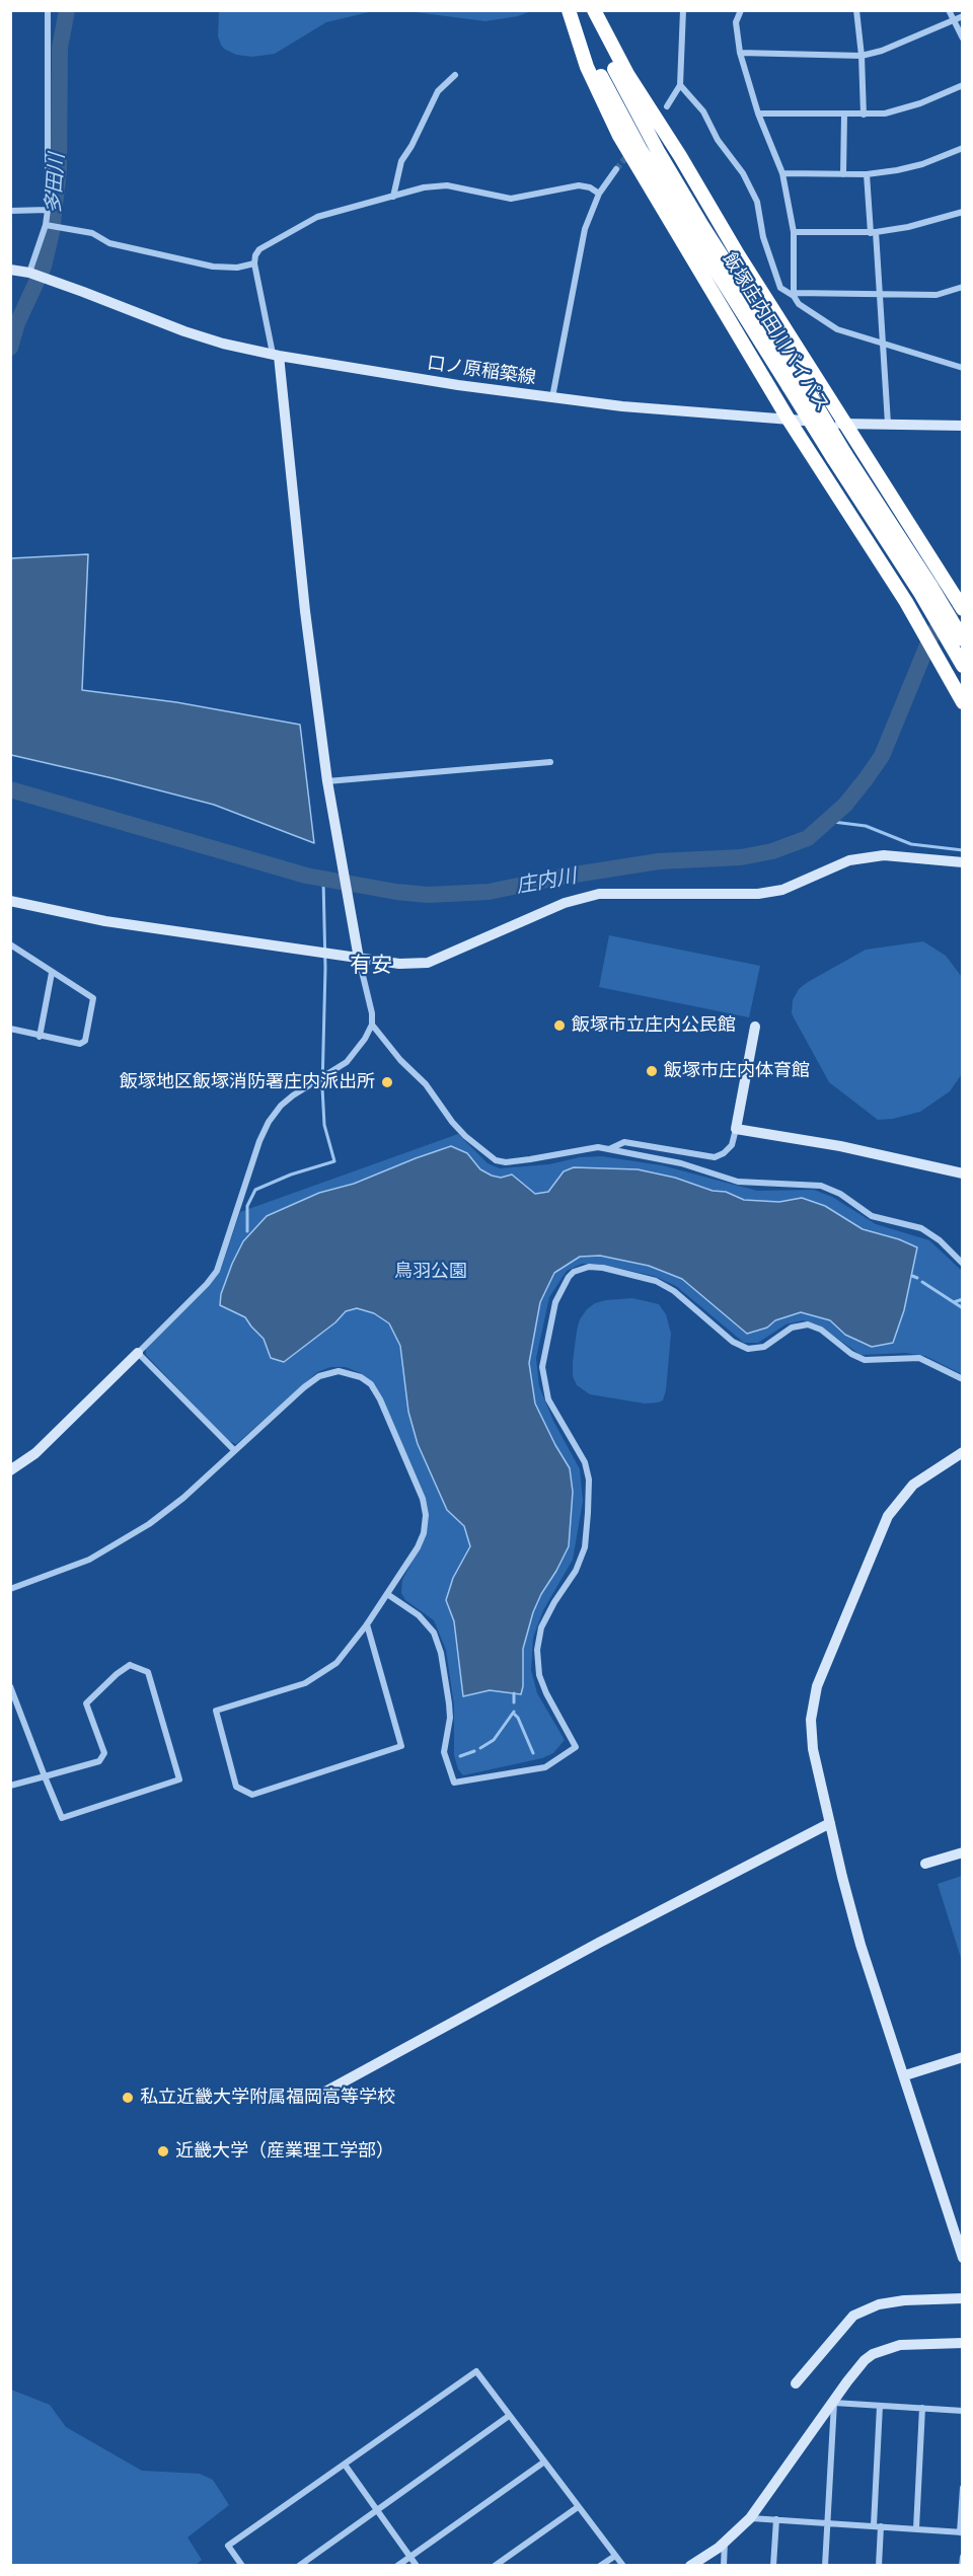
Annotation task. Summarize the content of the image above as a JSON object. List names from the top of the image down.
{
  "streets": {
    "highway": ["飯塚庄内田川バイパス"],
    "street": ["口ノ原稲築線"]
  },
  "districts": ["有安"],
  "water": ["多田川", "庄内川"],
  "parks": ["鳥羽公園"],
  "places": [
    "飯塚市立庄内公民館",
    "飯塚市庄内体育館",
    "飯塚地区飯塚消防署庄内派出所",
    "私立近畿大学附属福岡高等学校",
    "近畿大学（産業理工学部）"
  ]
}
